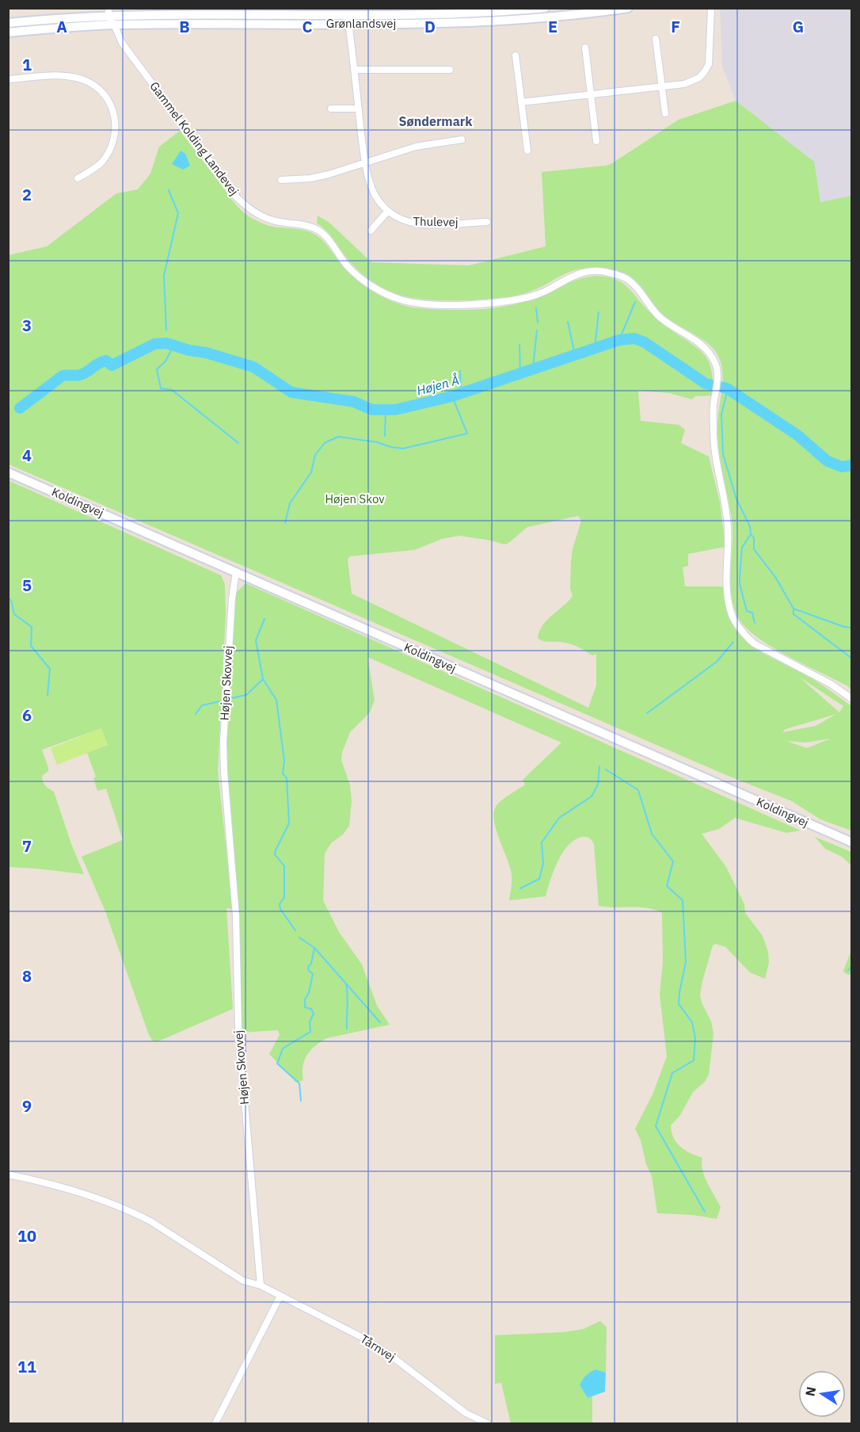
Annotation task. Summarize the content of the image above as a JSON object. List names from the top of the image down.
{
  "streets": {
    "street": [
      "Grønlandsvej",
      "Gammel Kolding Landevej",
      "Thulevej",
      "Koldingvej",
      "Højen Skovvej",
      "Tårnvej"
    ]
  },
  "crossings": [
    ["Grønlandsvej", "Gammel Kolding Landevej"],
    ["Grønlandsvej", "Thulevej"],
    ["Koldingvej", "Højen Skovvej"],
    ["Højen Skovvej", "Tårnvej"]
  ],
  "districts": ["Søndermark"],
  "water": ["Højen Å"],
  "parks": ["Højen Skov"],
  "north": "left",
  "grid": {
    "columns": [
      "A",
      "B",
      "C",
      "D",
      "E",
      "F",
      "G"
    ],
    "rows": [
      "1",
      "2",
      "3",
      "4",
      "5",
      "6",
      "7",
      "8",
      "9",
      "10",
      "11"
    ]
  }
}
